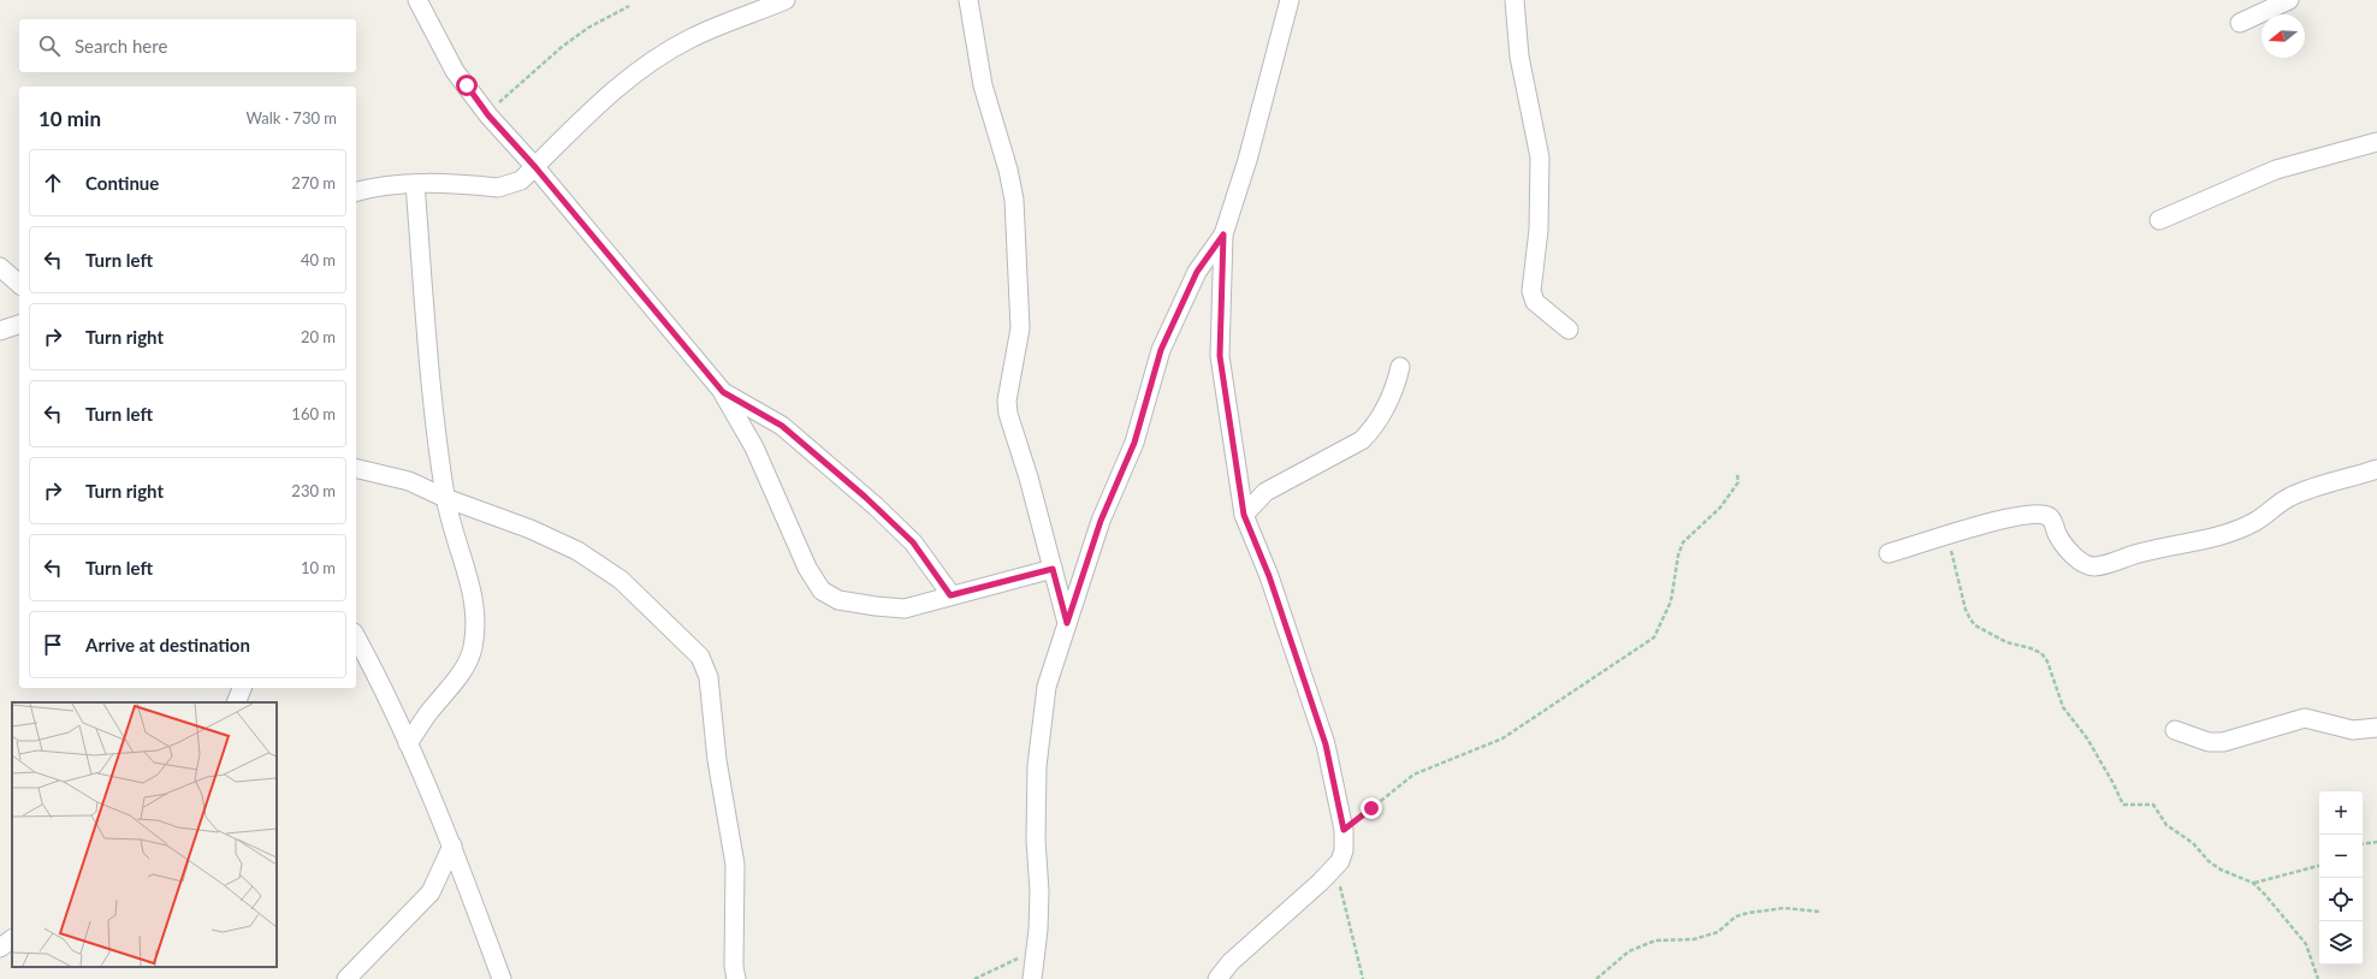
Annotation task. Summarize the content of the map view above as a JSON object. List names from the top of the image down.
{
  "north": "left",
  "page": {
    "search": "Search here",
    "heading": ["10 min", "Walk · 730 m"],
    "list": [
      ["Continue", "270 m"],
      ["Turn left", "40 m"],
      ["Turn right", "20 m"],
      ["Turn left", "160 m"],
      ["Turn right", "230 m"],
      ["Turn left", "10 m"],
      "Arrive at destination"
    ],
    "map_buttons": ["+", "−"]
  }
}
